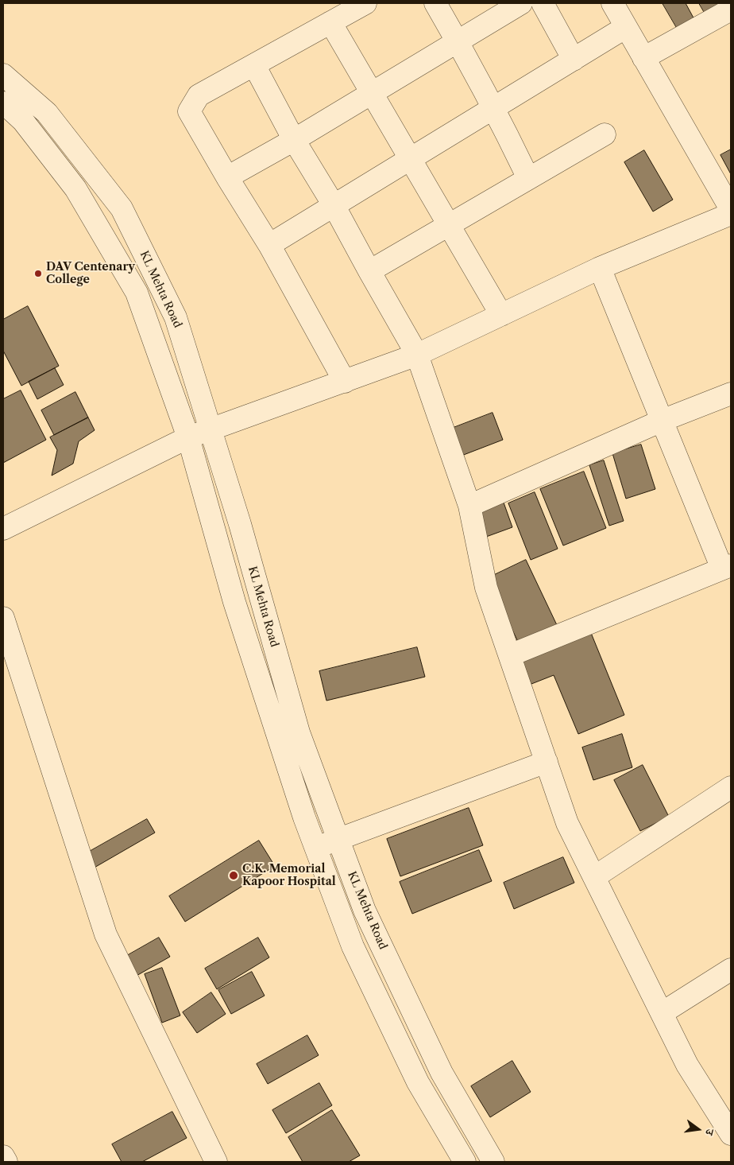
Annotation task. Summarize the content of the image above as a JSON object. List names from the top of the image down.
{
  "streets": {
    "street": ["KL Mehta Road"]
  },
  "places": ["DAV Centenary College", "C.K. Memorial Kapoor Hospital"],
  "north": "right"
}
